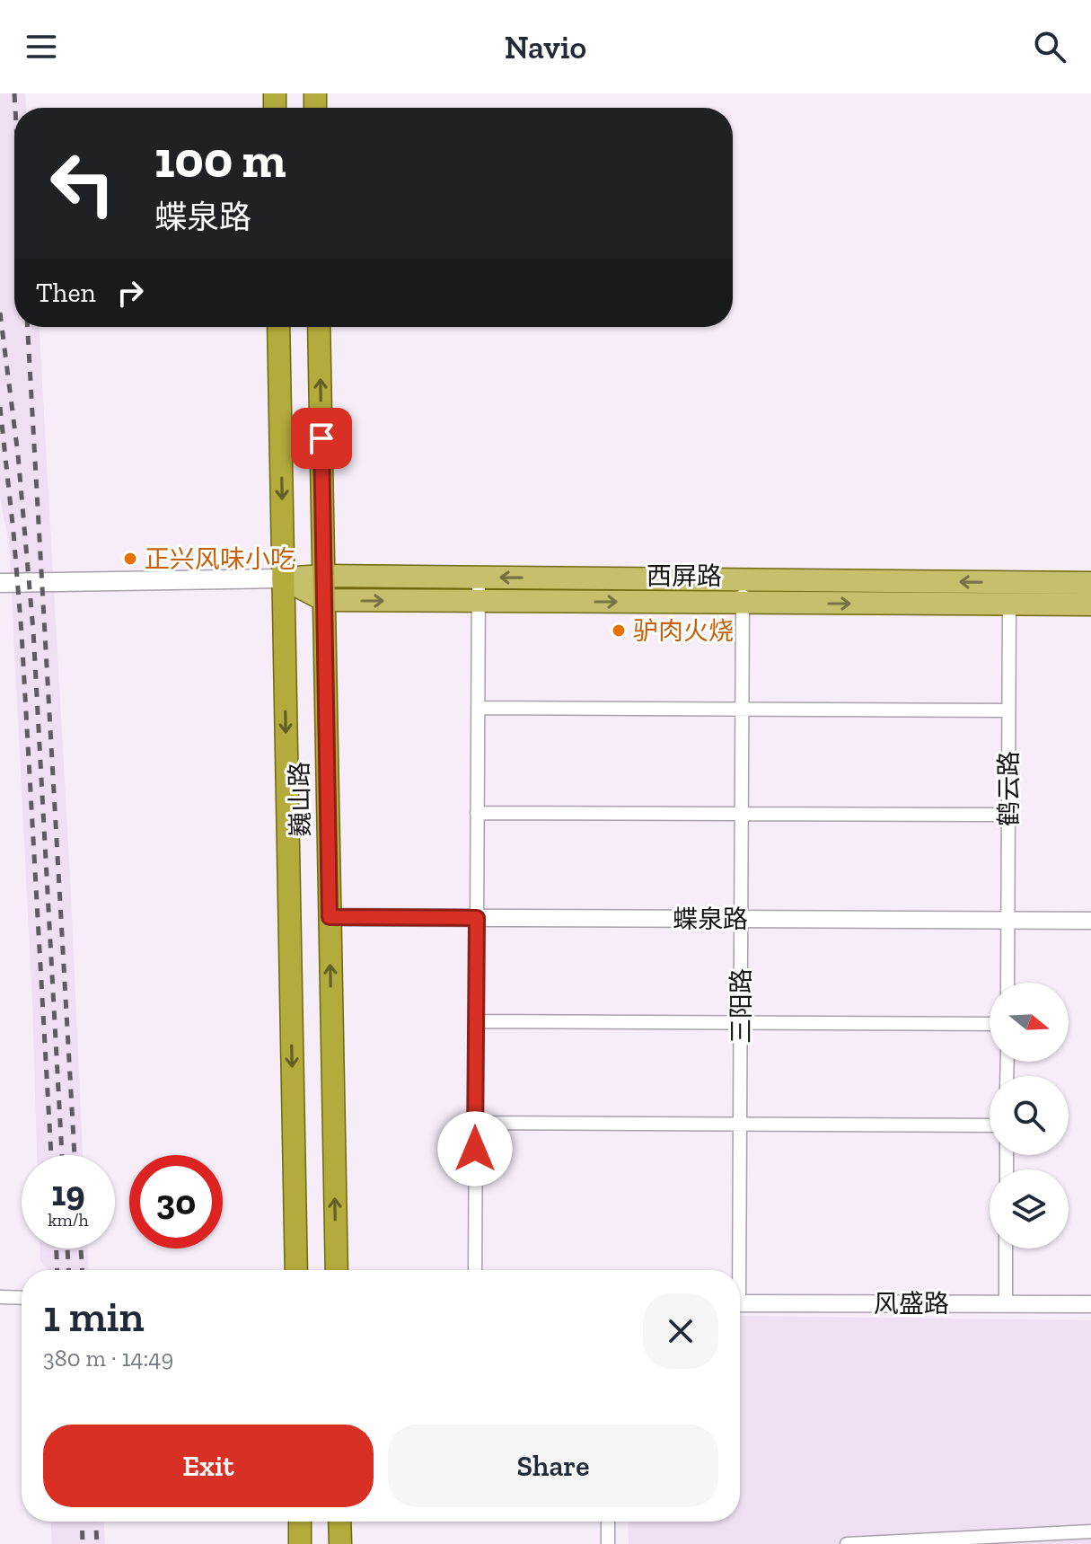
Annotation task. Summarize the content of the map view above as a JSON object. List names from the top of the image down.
{
  "streets": {
    "highway": ["巍山路"],
    "main road": ["西屏路"],
    "street": [
      "鹤云路",
      "蝶泉路",
      "三阳路",
      "风盛路"
    ]
  },
  "crossings": [
    ["西屏路", "鹤云路"],
    ["西屏路", "巍山路"],
    ["西屏路", "三阳路"],
    ["鹤云路", "蝶泉路"],
    ["巍山路", "蝶泉路"],
    ["蝶泉路", "三阳路"]
  ],
  "places": ["正兴风味小吃", "驴肉火烧"],
  "north": "right",
  "page": {
    "header": "Navio",
    "turn": ["100 m", "蝶泉路"],
    "then": "Then",
    "speed": "19 km/h",
    "limit": "30",
    "heading": ["1 min", "380 m · 14:49"],
    "buttons": ["Exit", "Share"]
  }
}
